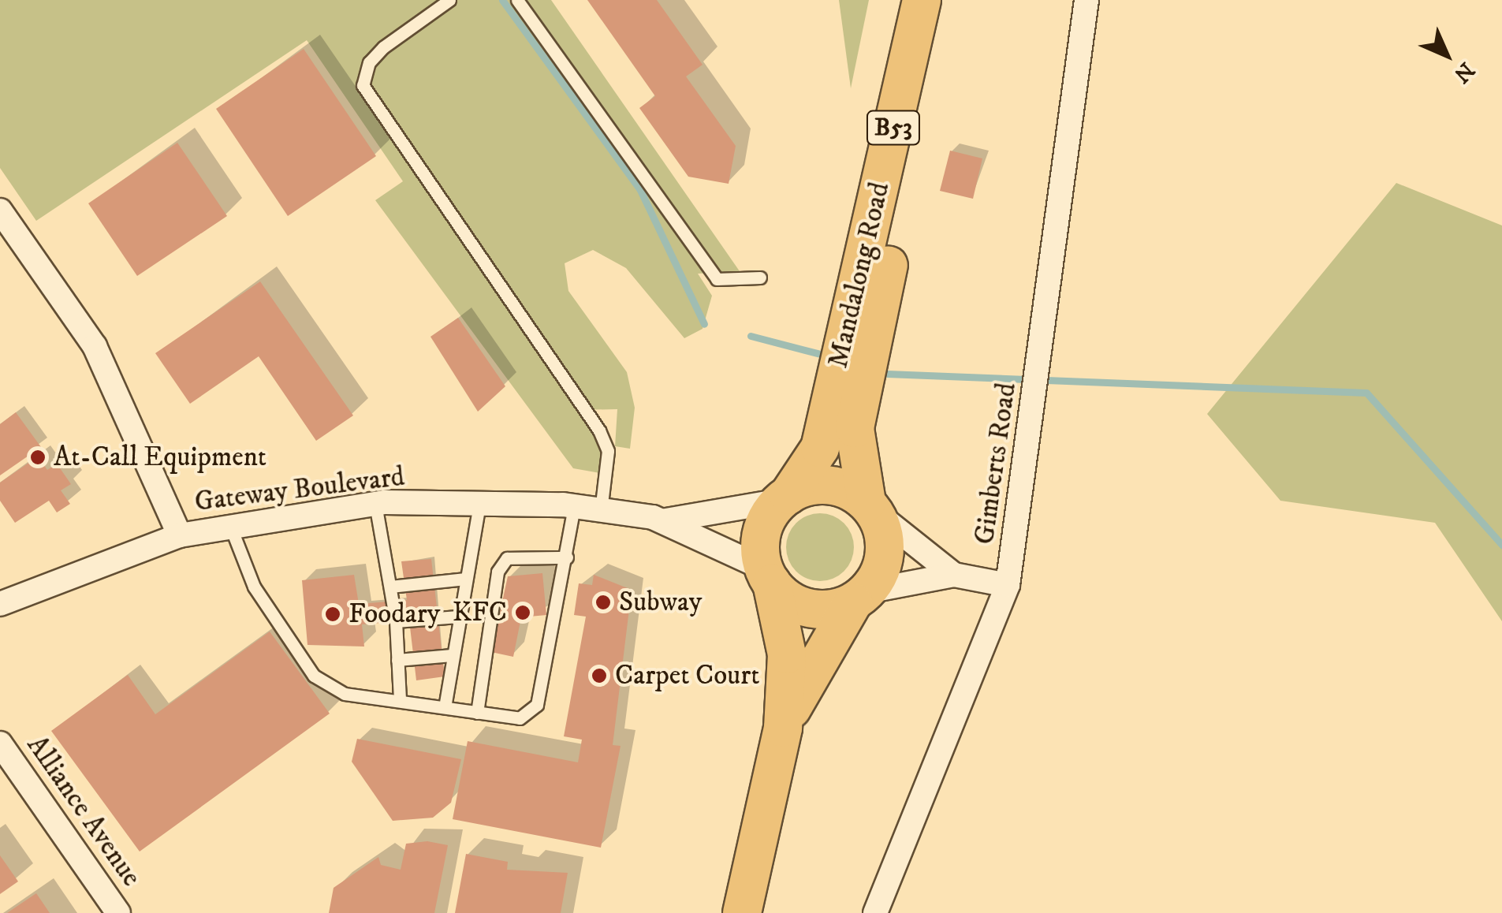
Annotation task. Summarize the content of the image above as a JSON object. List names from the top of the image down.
{
  "streets": {
    "main road": ["B53", "Mandalong Road"],
    "street": ["Gimberts Road", "Gateway Boulevard", "Alliance Avenue"]
  },
  "crossings": [
    ["B53", "Mandalong Road"],
    ["B53", "Gimberts Road"],
    ["B53", "Gateway Boulevard"],
    ["Mandalong Road", "Gimberts Road"],
    ["Mandalong Road", "Gateway Boulevard"],
    ["Gimberts Road", "Gateway Boulevard"]
  ],
  "places": [
    "At-Call Equipment",
    "Subway",
    "KFC",
    "Foodary",
    "Carpet Court"
  ],
  "north": "bottom right"
}
